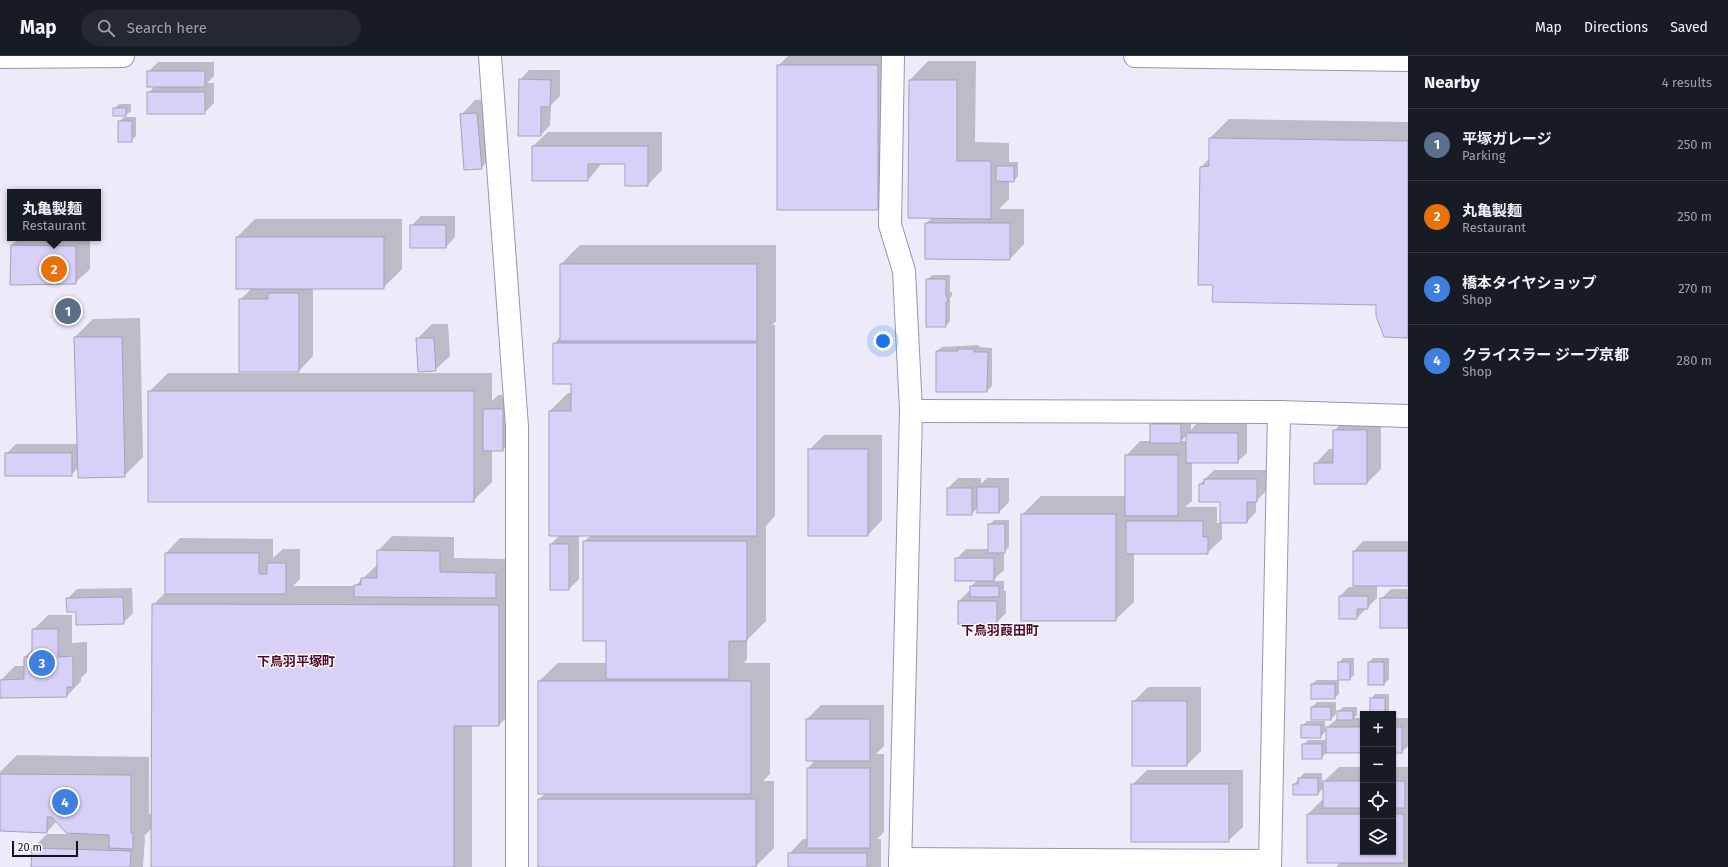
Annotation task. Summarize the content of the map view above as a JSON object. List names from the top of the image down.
{
  "districts": ["下鳥羽葭田町", "下鳥羽平塚町"],
  "scale_bar": "20 m",
  "page": {
    "header": "Map",
    "search": "Search here",
    "nav": ["Map", "Directions", "Saved"],
    "heading": ["Nearby", "4 results"],
    "list": [
      {
        "mark": "1",
        "name": "平塚ガレージ",
        "note": "Parking",
        "value": "250 m"
      },
      {
        "mark": "2",
        "name": "丸亀製麺",
        "note": "Restaurant",
        "value": "250 m"
      },
      {
        "mark": "3",
        "name": "橋本タイヤショップ",
        "note": "Shop",
        "value": "270 m"
      },
      {
        "mark": "4",
        "name": "クライスラー ジープ京都",
        "note": "Shop",
        "value": "280 m"
      }
    ],
    "popup": ["丸亀製麺", "Restaurant"],
    "pins": [
      "2",
      "1",
      "3",
      "4"
    ],
    "map_buttons": ["+", "−"],
    "scale": "20 m"
  }
}
